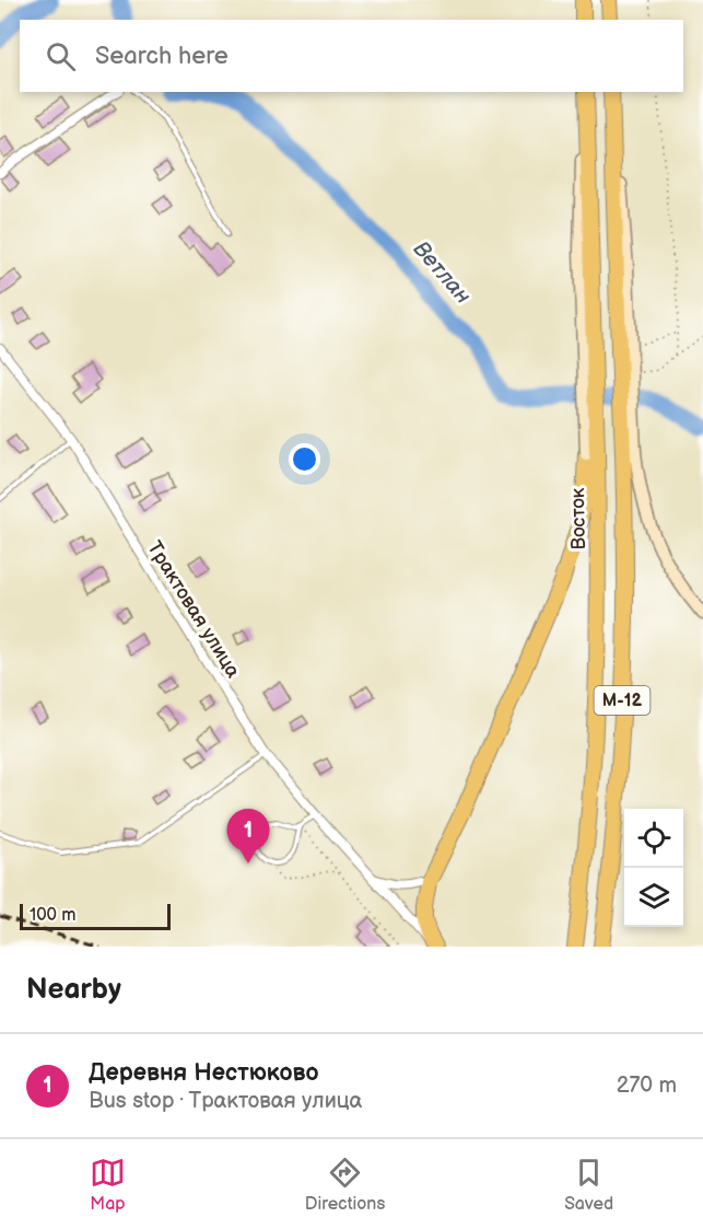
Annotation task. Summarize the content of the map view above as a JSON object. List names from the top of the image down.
{
  "streets": {
    "highway": ["Восток", "М-12"],
    "street": ["Трактовая улица"]
  },
  "water": ["Ветлан"],
  "scale_bar": "100 m",
  "page": {
    "search": "Search here",
    "pins": "1",
    "scale": "100 m",
    "heading": "Nearby",
    "list": [
      {
        "mark": "1",
        "name": "Деревня Нестюково",
        "note": "Bus stop · Трактовая улица",
        "value": "270 m"
      }
    ],
    "nav": ["Map", "Directions", "Saved"]
  }
}
